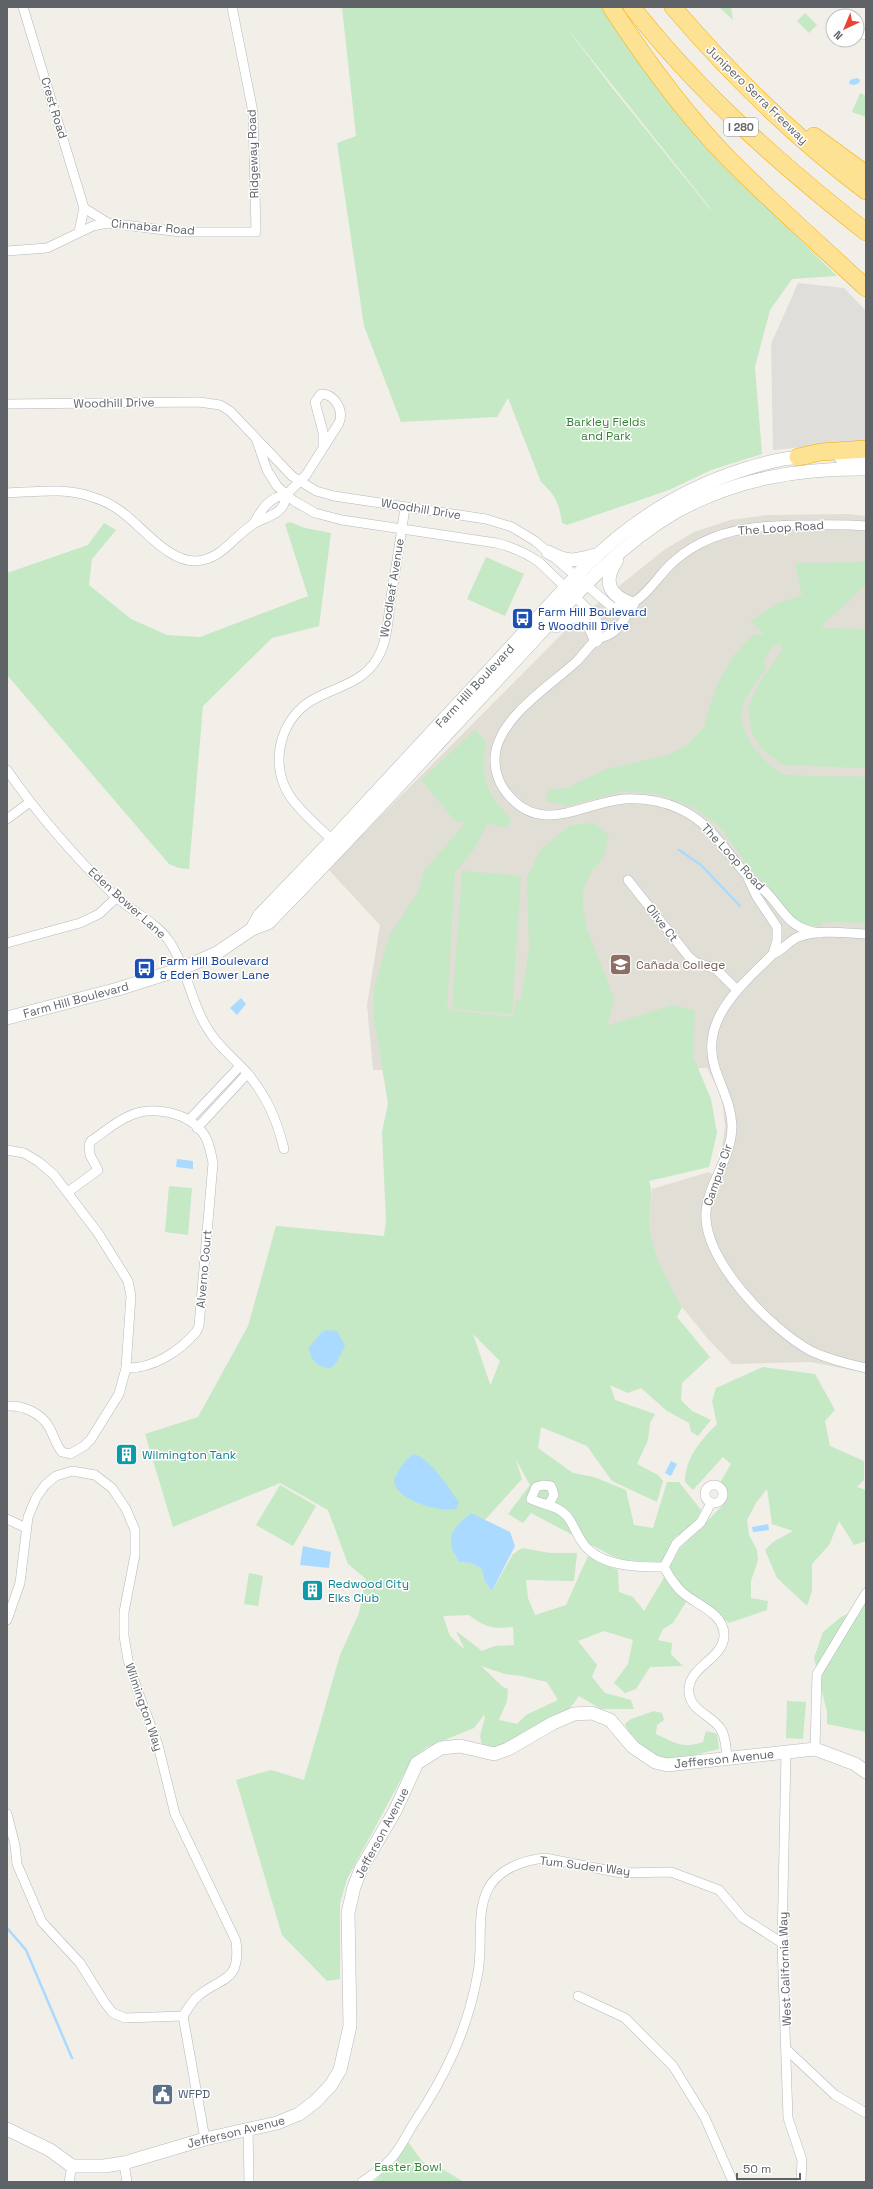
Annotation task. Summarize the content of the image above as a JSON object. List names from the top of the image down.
{
  "streets": {
    "highway": ["Junipero Serra Freeway", "I 280"],
    "main road": ["Farm Hill Boulevard", "Jefferson Avenue"],
    "street": [
      "Crest Road",
      "Ridgeway Road",
      "Cinnabar Road",
      "Woodhill Drive",
      "The Loop Road",
      "Woodleaf Avenue",
      "Eden Bower Lane",
      "Olive Ct",
      "Campus Cir",
      "Alverno Court",
      "Wilmington Way",
      "Tum Suden Way",
      "West California Way"
    ]
  },
  "crossings": [
    ["Crest Road", "Cinnabar Road"],
    ["Ridgeway Road", "Cinnabar Road"],
    ["Woodhill Drive", "The Loop Road"],
    ["Woodhill Drive", "Woodleaf Avenue"],
    ["Woodhill Drive", "Farm Hill Boulevard"],
    ["The Loop Road", "Campus Cir"],
    ["Woodleaf Avenue", "Farm Hill Boulevard"],
    ["Farm Hill Boulevard", "Eden Bower Lane"],
    ["Olive Ct", "Campus Cir"],
    ["Jefferson Avenue", "West California Way"],
    ["Tum Suden Way", "West California Way"]
  ],
  "parks": ["Barkley Fields and Park", "Easter Bowl"],
  "places": {
    "bus stop": ["Farm Hill Boulevard & Woodhill Drive", "Farm Hill Boulevard & Eden Bower Lane"],
    "school or university": ["Cañada College"],
    "building": ["Wilmington Tank", "Redwood City Elks Club"],
    "public building": ["WFPD"]
  },
  "scale_bar": "50 m",
  "north": "bottom left"
}
